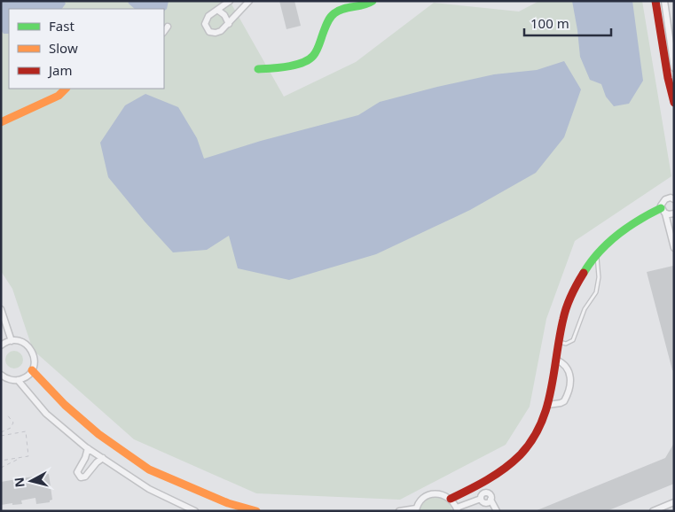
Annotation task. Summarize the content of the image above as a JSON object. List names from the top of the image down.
{
  "legend": ["Fast", "Slow", "Jam"],
  "scale_bar": "100 m",
  "north": "left"
}
